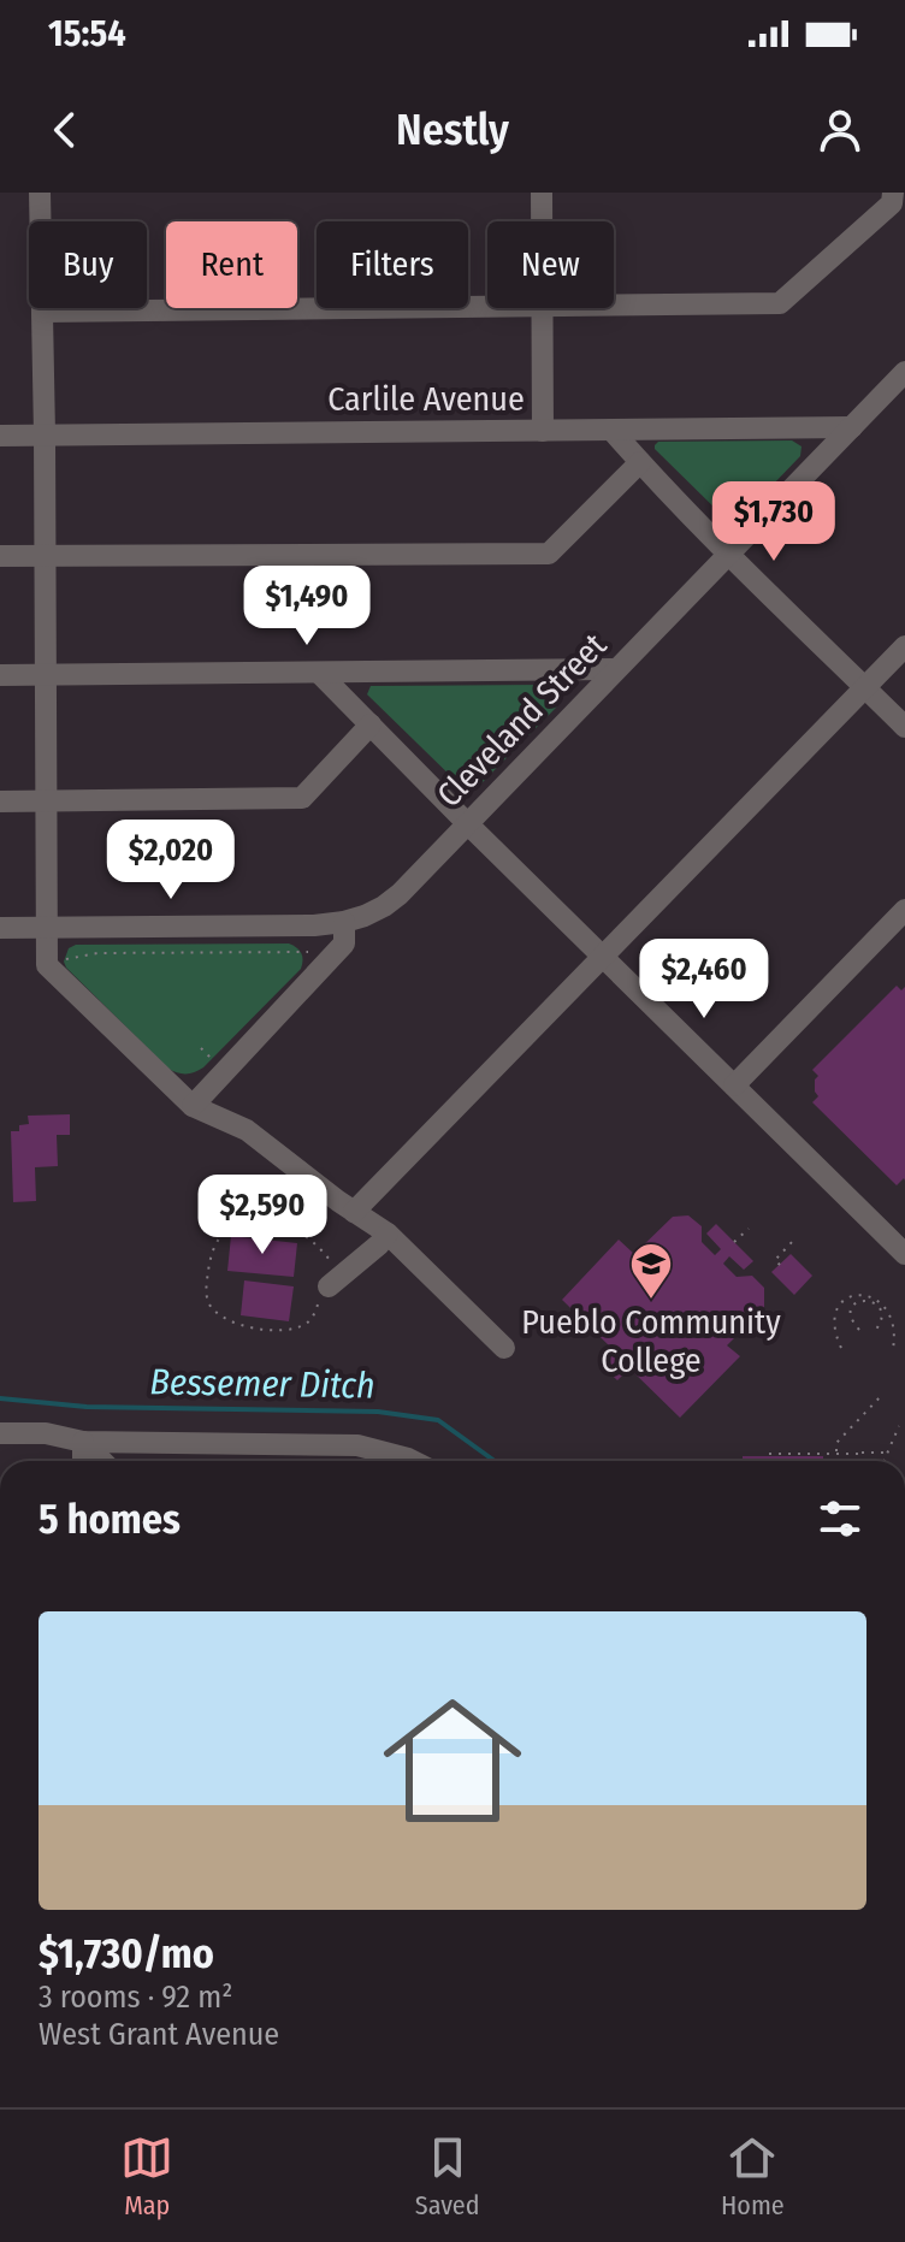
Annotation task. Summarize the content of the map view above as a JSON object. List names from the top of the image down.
{
  "streets": {
    "street": ["Carlile Avenue", "Cleveland Street"]
  },
  "crossings": [
    ["Carlile Avenue", "Cleveland Street"]
  ],
  "water": ["Bessemer Ditch"],
  "places": {
    "school or university": ["Pueblo Community College"]
  },
  "page": {
    "status": "15:54",
    "header": "Nestly",
    "chip": [
      "Buy",
      "Rent",
      "Filters",
      "New"
    ],
    "price": [
      "$1,730",
      "$1,490",
      "$2,020",
      "$2,460",
      "$2,590"
    ],
    "heading": "5 homes",
    "list": [
      {
        "name": "$1,730/mo",
        "note": "3 rooms · 92 m² · West Grant Avenue"
      }
    ],
    "tabs": ["Map", "Saved", "Home"]
  }
}
